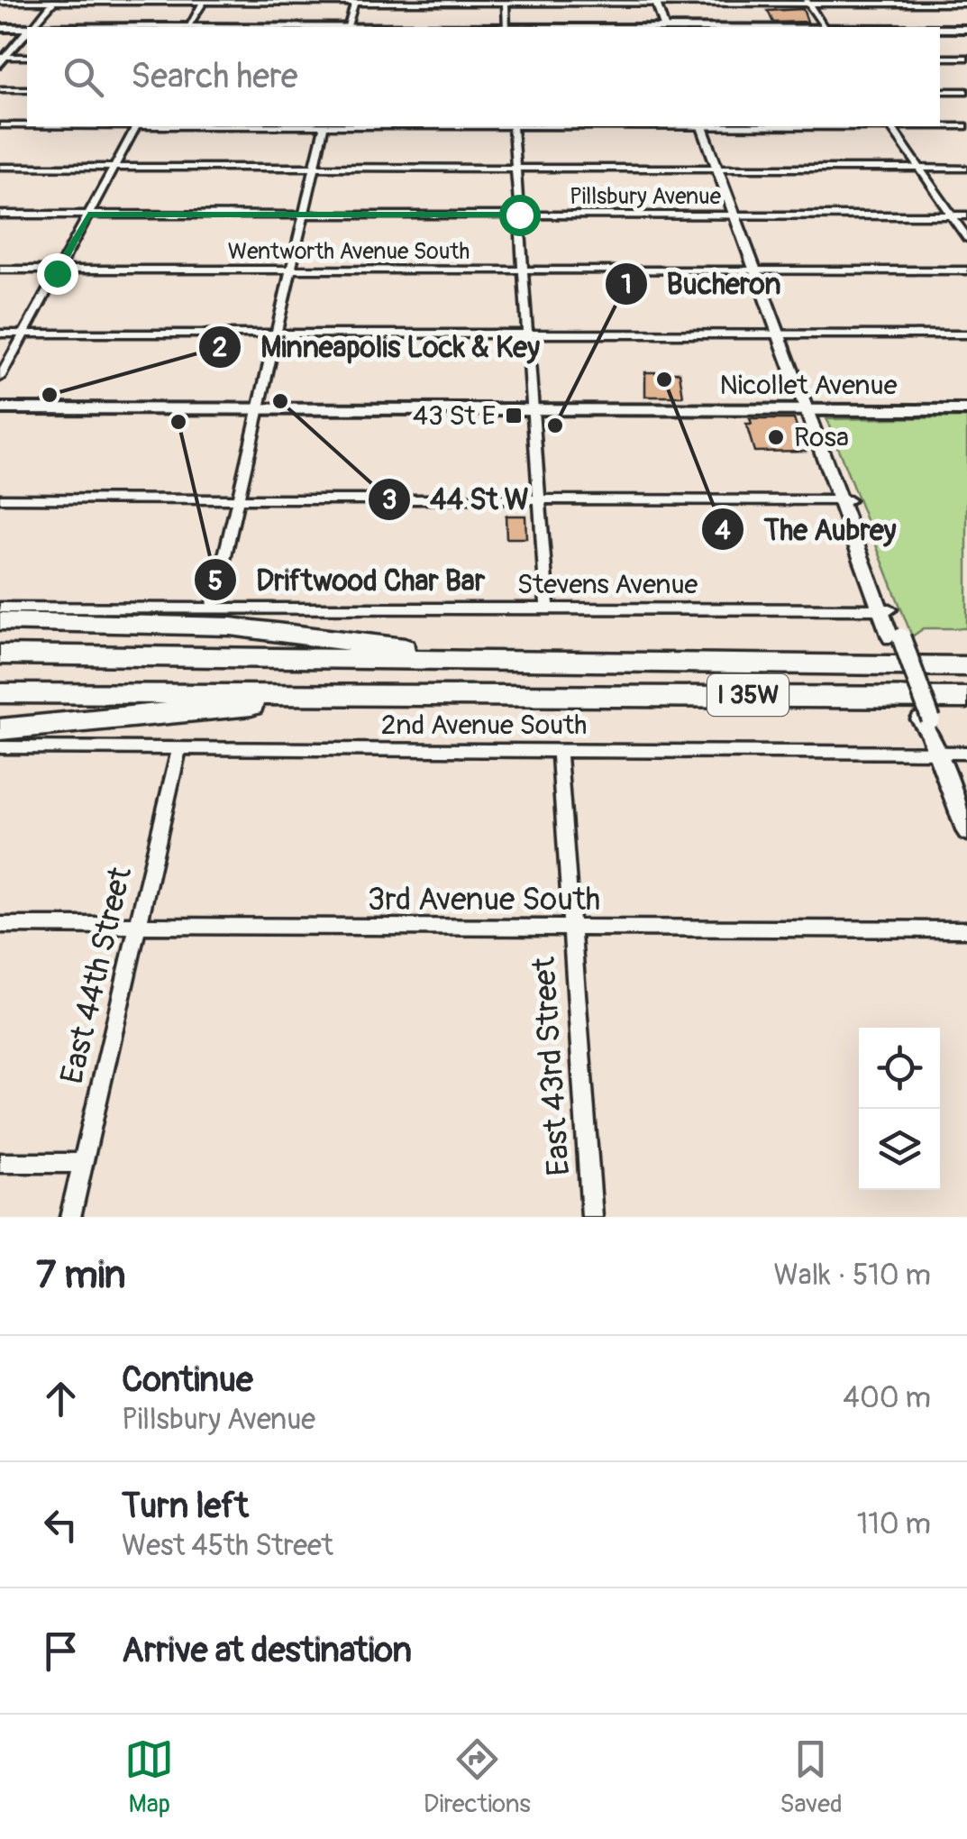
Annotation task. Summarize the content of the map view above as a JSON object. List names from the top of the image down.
{
  "streets": {
    "highway": ["I 35W"],
    "main road": ["Nicollet Avenue"],
    "street": [
      "Pillsbury Avenue",
      "Wentworth Avenue South",
      "Stevens Avenue",
      "2nd Avenue South",
      "3rd Avenue South",
      "East 44th Street",
      "East 43rd Street"
    ]
  },
  "crossings": [
    ["2nd Avenue South", "East 44th Street"],
    ["2nd Avenue South", "East 43rd Street"],
    ["3rd Avenue South", "East 44th Street"],
    ["3rd Avenue South", "East 43rd Street"]
  ],
  "places": {
    "other": [
      "The Aubrey",
      "Minneapolis Lock & Key",
      "44 St W",
      "Driftwood Char Bar",
      "Bucheron",
      "Rosa"
    ],
    "transit": ["43 St E"]
  },
  "page": {
    "search": "Search here",
    "heading": ["7 min", "Walk · 510 m"],
    "list": [
      ["Continue", "Pillsbury Avenue", "400 m"],
      ["Turn left", "West 45th Street", "110 m"],
      "Arrive at destination"
    ],
    "nav": ["Map", "Directions", "Saved"]
  }
}
